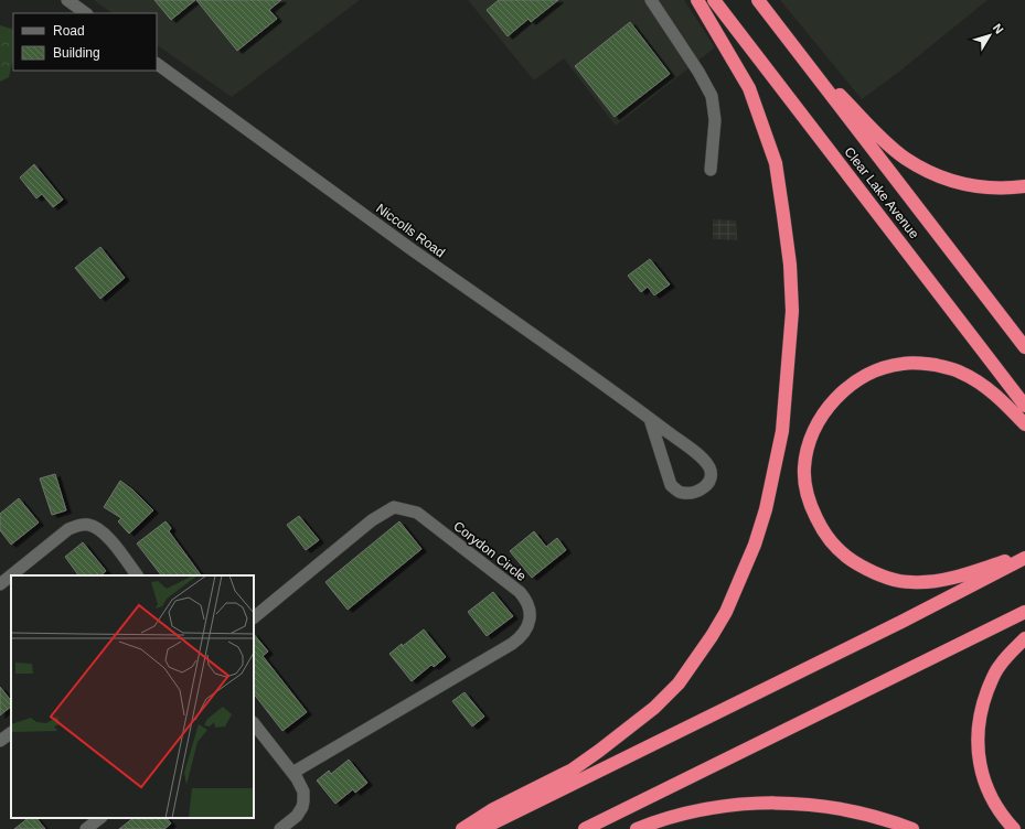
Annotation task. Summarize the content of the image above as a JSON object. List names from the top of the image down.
{
  "streets": {
    "highway": ["Clear Lake Avenue"],
    "street": ["Niccolls Road", "Corydon Circle"]
  },
  "legend": ["Road", "Building"],
  "north": "top right"
}
